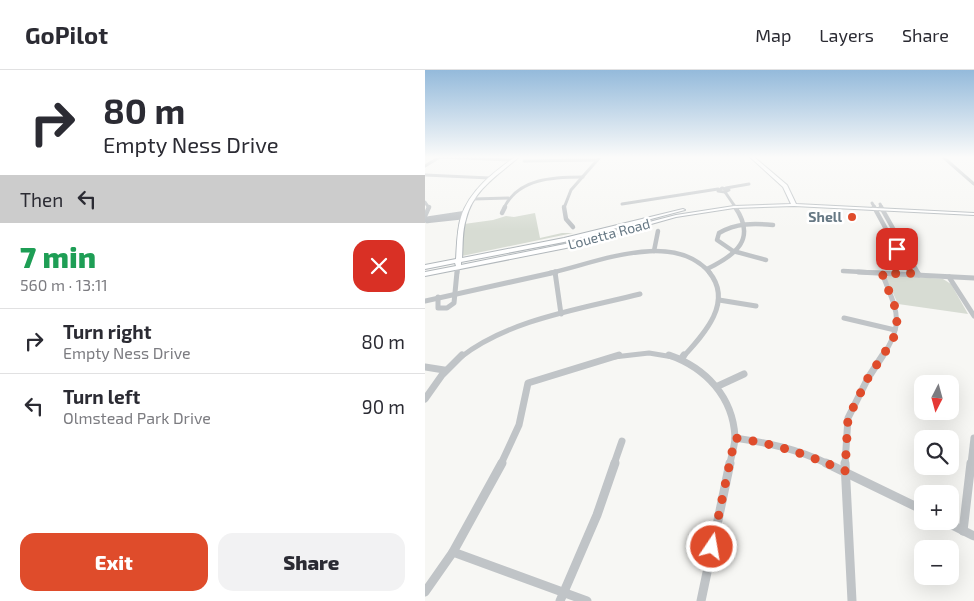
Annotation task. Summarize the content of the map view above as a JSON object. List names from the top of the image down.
{
  "streets": {
    "main road": ["Louetta Road"]
  },
  "places": ["Shell"],
  "north": "bottom",
  "page": {
    "header": "GoPilot",
    "nav": ["Map", "Layers", "Share"],
    "turn": ["80 m", "Empty Ness Drive"],
    "then": "Then",
    "heading": ["7 min", "560 m · 13:11"],
    "list": [
      {
        "name": "Turn right",
        "note": "Empty Ness Drive",
        "value": "80 m"
      },
      {
        "name": "Turn left",
        "note": "Olmstead Park Drive",
        "value": "90 m"
      }
    ],
    "map_buttons": ["+", "−"],
    "buttons": ["Exit", "Share"]
  }
}
